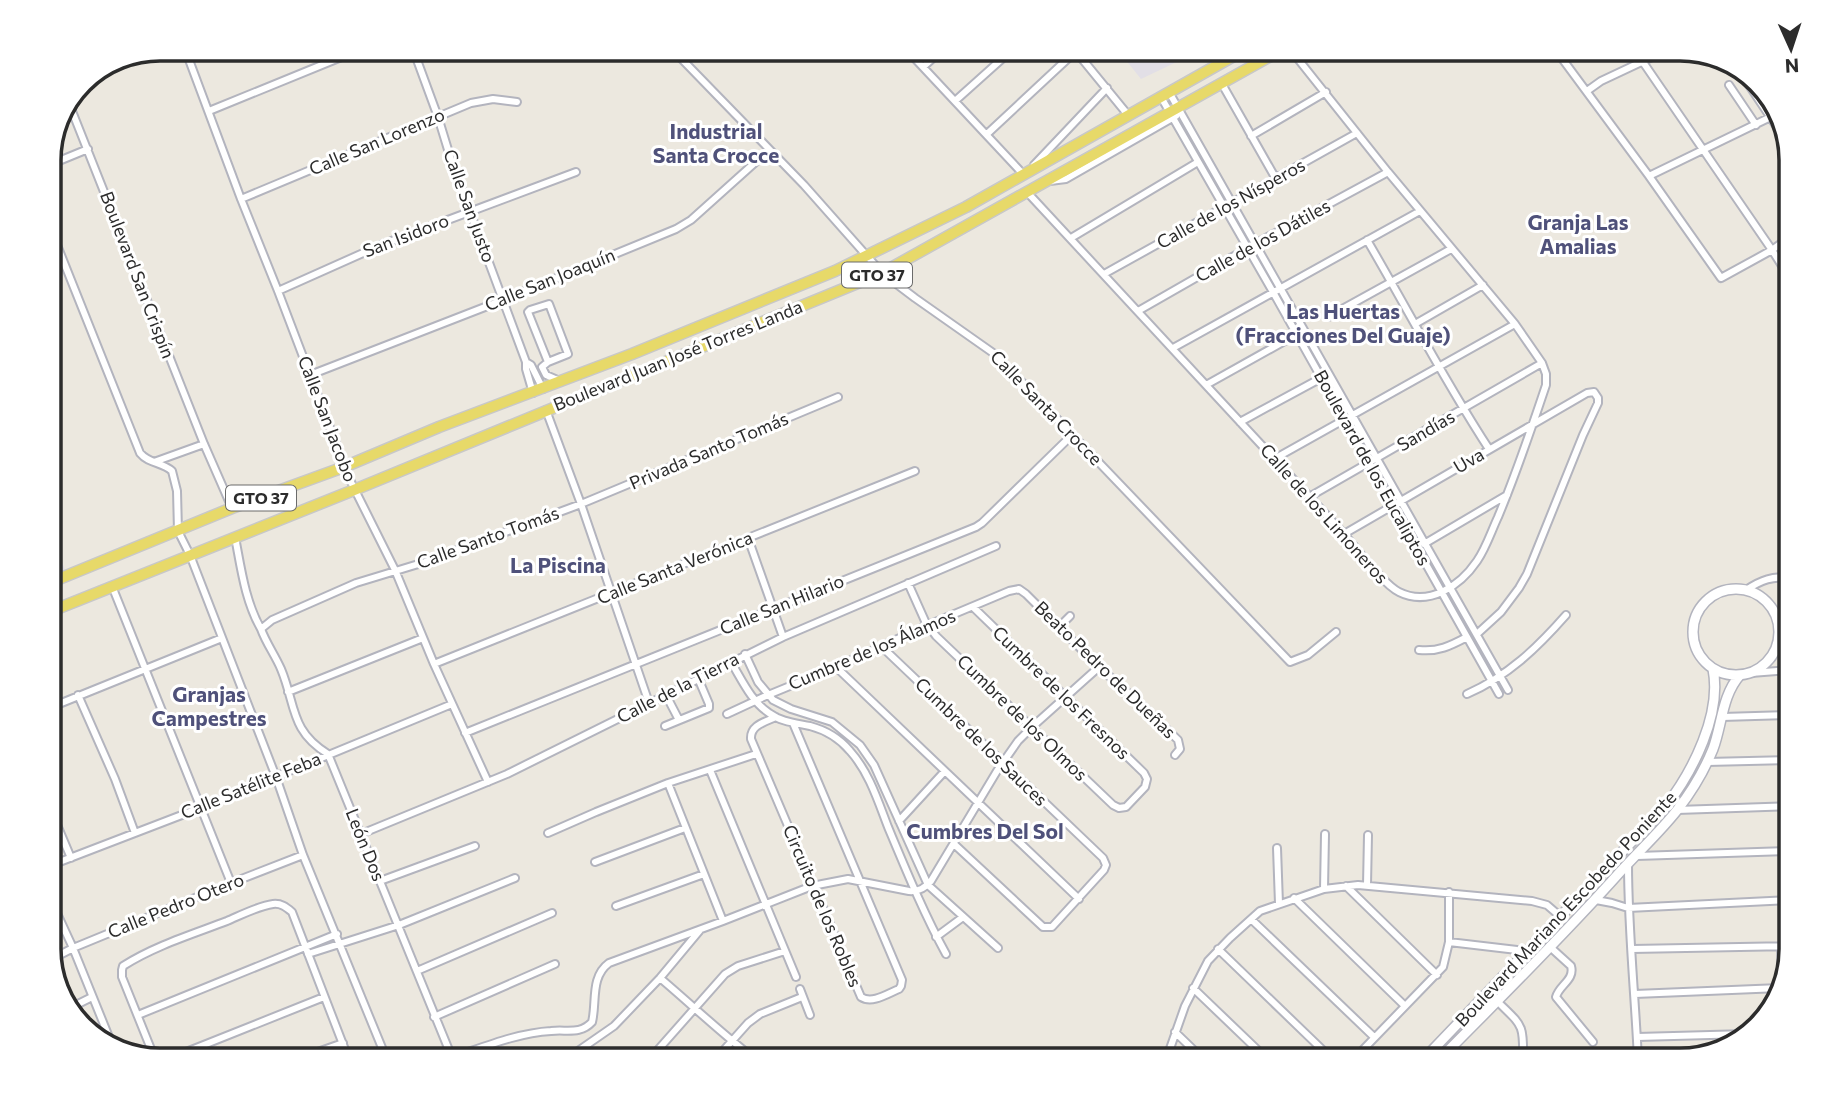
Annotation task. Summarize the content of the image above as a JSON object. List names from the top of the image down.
{
  "streets": {
    "main road": ["GTO 37", "Boulevard Juan José Torres Landa"],
    "street": [
      "Calle San Lorenzo",
      "Calle de los Nísperos",
      "Calle San Justo",
      "San Isidoro",
      "Calle de los Dátiles",
      "Boulevard San Crispín",
      "Calle San Joaquín",
      "Calle Santa Crocce",
      "Calle San Jacobo",
      "Sandías",
      "Privada Santo Tomás",
      "Uva",
      "Boulevard de los Eucaliptos",
      "Calle de los Limoneros",
      "Calle Santo Tomás",
      "Calle Santa Verónica",
      "Calle San Hilario",
      "Cumbre de los Álamos",
      "Beato Pedro de Dueñas",
      "Calle de la Tierra",
      "Cumbre de los Fresnos",
      "Cumbre de los Olmos",
      "Cumbre de los Sauces",
      "Calle Satélite Feba",
      "León Dos",
      "Calle Pedro Otero",
      "Circuito de los Robles",
      "Boulevard Mariano Escobedo Poniente"
    ]
  },
  "crossings": [
    ["Calle San Lorenzo", "Calle San Justo"],
    ["Calle San Lorenzo", "Calle San Jacobo"],
    ["Calle de los Nísperos", "Boulevard de los Eucaliptos"],
    ["Calle de los Nísperos", "Calle de los Limoneros"],
    ["Calle San Justo", "San Isidoro"],
    ["Calle San Justo", "Calle San Joaquín"],
    ["Calle San Justo", "Boulevard Juan José Torres Landa"],
    ["San Isidoro", "Calle San Jacobo"],
    ["Calle de los Dátiles", "Boulevard de los Eucaliptos"],
    ["Calle de los Dátiles", "Calle de los Limoneros"],
    ["Boulevard San Crispín", "Boulevard Juan José Torres Landa"],
    ["Calle San Joaquín", "Calle Santa Crocce"],
    ["Calle San Joaquín", "Calle San Jacobo"],
    ["Boulevard Juan José Torres Landa", "Calle Santa Crocce"],
    ["Boulevard Juan José Torres Landa", "Calle San Jacobo"],
    ["Boulevard Juan José Torres Landa", "Boulevard de los Eucaliptos"],
    ["Boulevard Juan José Torres Landa", "Calle de los Limoneros"],
    ["Boulevard Juan José Torres Landa", "León Dos"],
    ["Calle Santa Crocce", "Calle San Hilario"],
    ["Calle San Jacobo", "Calle Santo Tomás"],
    ["Calle San Jacobo", "Calle Santa Verónica"],
    ["Calle San Jacobo", "Calle San Hilario"],
    ["Calle San Jacobo", "Calle de la Tierra"],
    ["Calle San Jacobo", "Calle Satélite Feba"],
    ["Sandías", "Boulevard de los Eucaliptos"],
    ["Sandías", "Calle de los Limoneros"],
    ["Privada Santo Tomás", "Calle Santo Tomás"],
    ["Uva", "Boulevard de los Eucaliptos"],
    ["Uva", "Calle de los Limoneros"],
    ["Boulevard de los Eucaliptos", "Calle de los Limoneros"],
    ["Calle Santo Tomás", "León Dos"],
    ["Cumbre de los Álamos", "Beato Pedro de Dueñas"],
    ["Cumbre de los Álamos", "Cumbre de los Fresnos"],
    ["Cumbre de los Álamos", "Cumbre de los Olmos"],
    ["Cumbre de los Álamos", "Cumbre de los Sauces"],
    ["Calle de la Tierra", "Cumbre de los Olmos"],
    ["Calle de la Tierra", "León Dos"],
    ["Cumbre de los Fresnos", "Cumbre de los Olmos"],
    ["Calle Satélite Feba", "León Dos"]
  ],
  "districts": [
    "Industrial Santa Crocce",
    "Granja Las Amalias",
    "Las Huertas (Fracciones Del Guaje)",
    "La Piscina",
    "Granjas Campestres",
    "Cumbres Del Sol"
  ],
  "north": "bottom"
}
